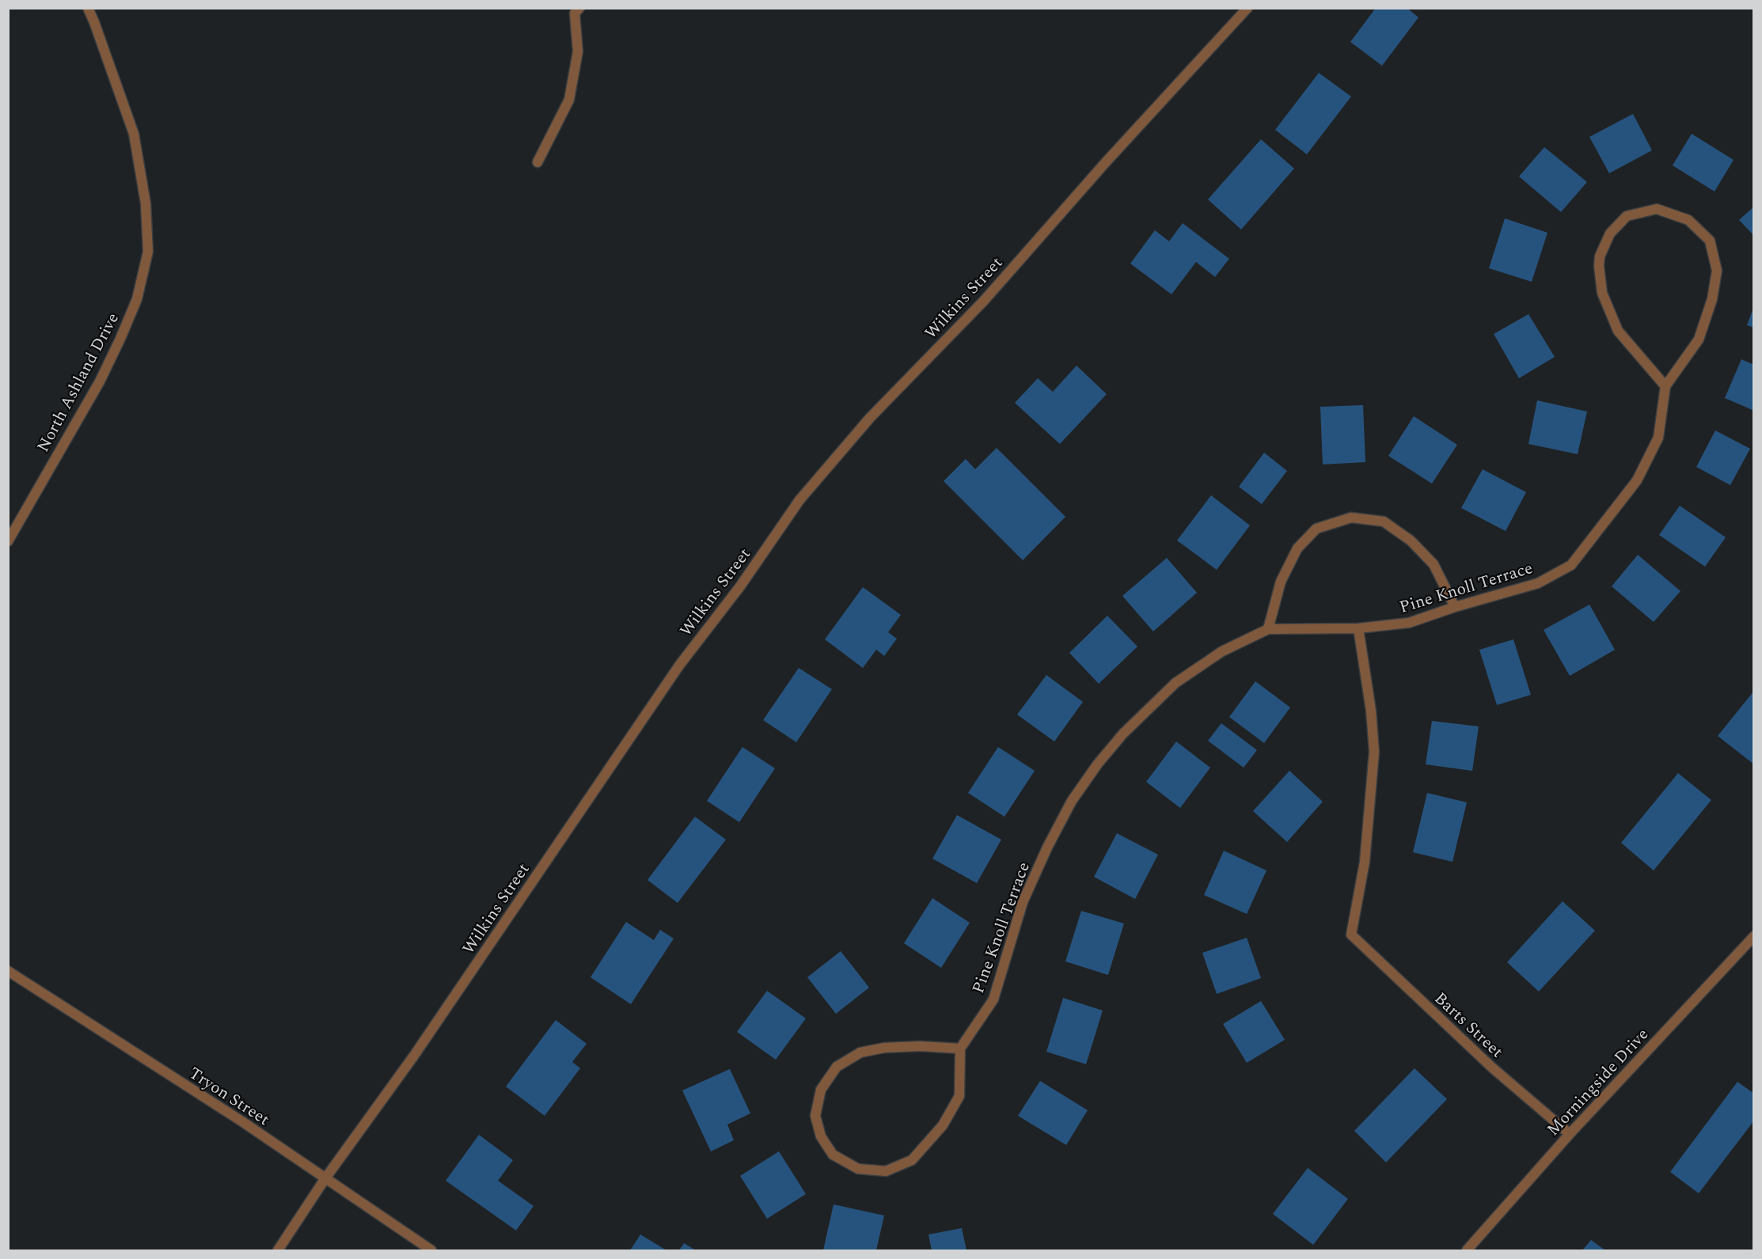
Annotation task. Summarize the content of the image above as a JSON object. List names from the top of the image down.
{
  "streets": {
    "street": [
      "Wilkins Street",
      "North Ashland Drive",
      "Pine Knoll Terrace",
      "Barts Street",
      "Morningside Drive",
      "Tryon Street"
    ]
  },
  "crossings": [
    ["Wilkins Street", "Tryon Street"],
    ["Pine Knoll Terrace", "Barts Street"],
    ["Barts Street", "Morningside Drive"]
  ]
}
